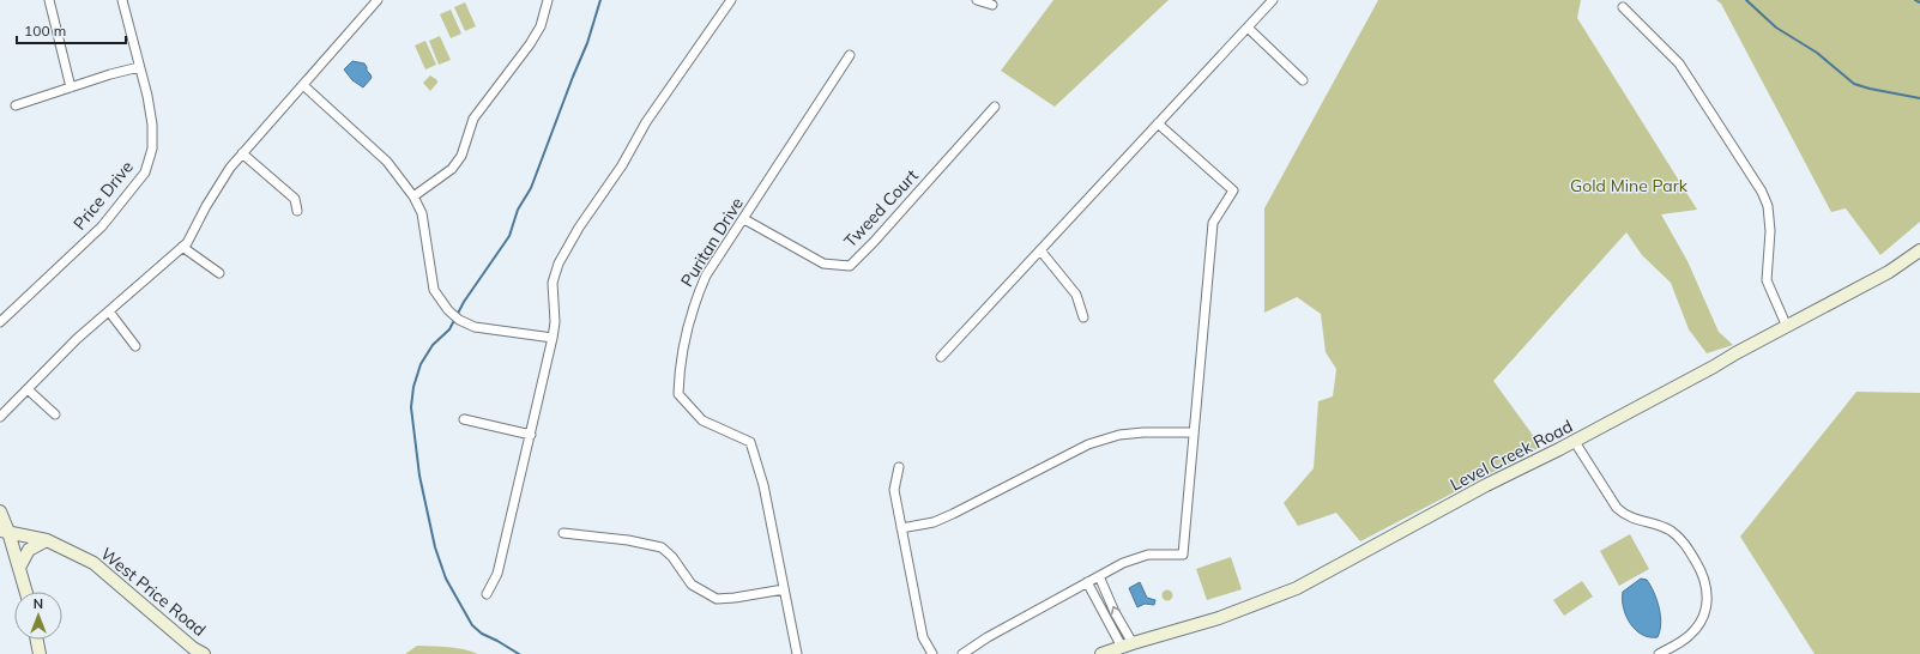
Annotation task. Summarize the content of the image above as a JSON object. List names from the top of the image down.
{
  "streets": {
    "street": [
      "Price Drive",
      "Tweed Court",
      "Puritan Drive",
      "Level Creek Road",
      "West Price Road"
    ]
  },
  "crossings": [
    ["Tweed Court", "Puritan Drive"]
  ],
  "parks": ["Gold Mine Park"],
  "scale_bar": "100 m",
  "north": "top"
}
